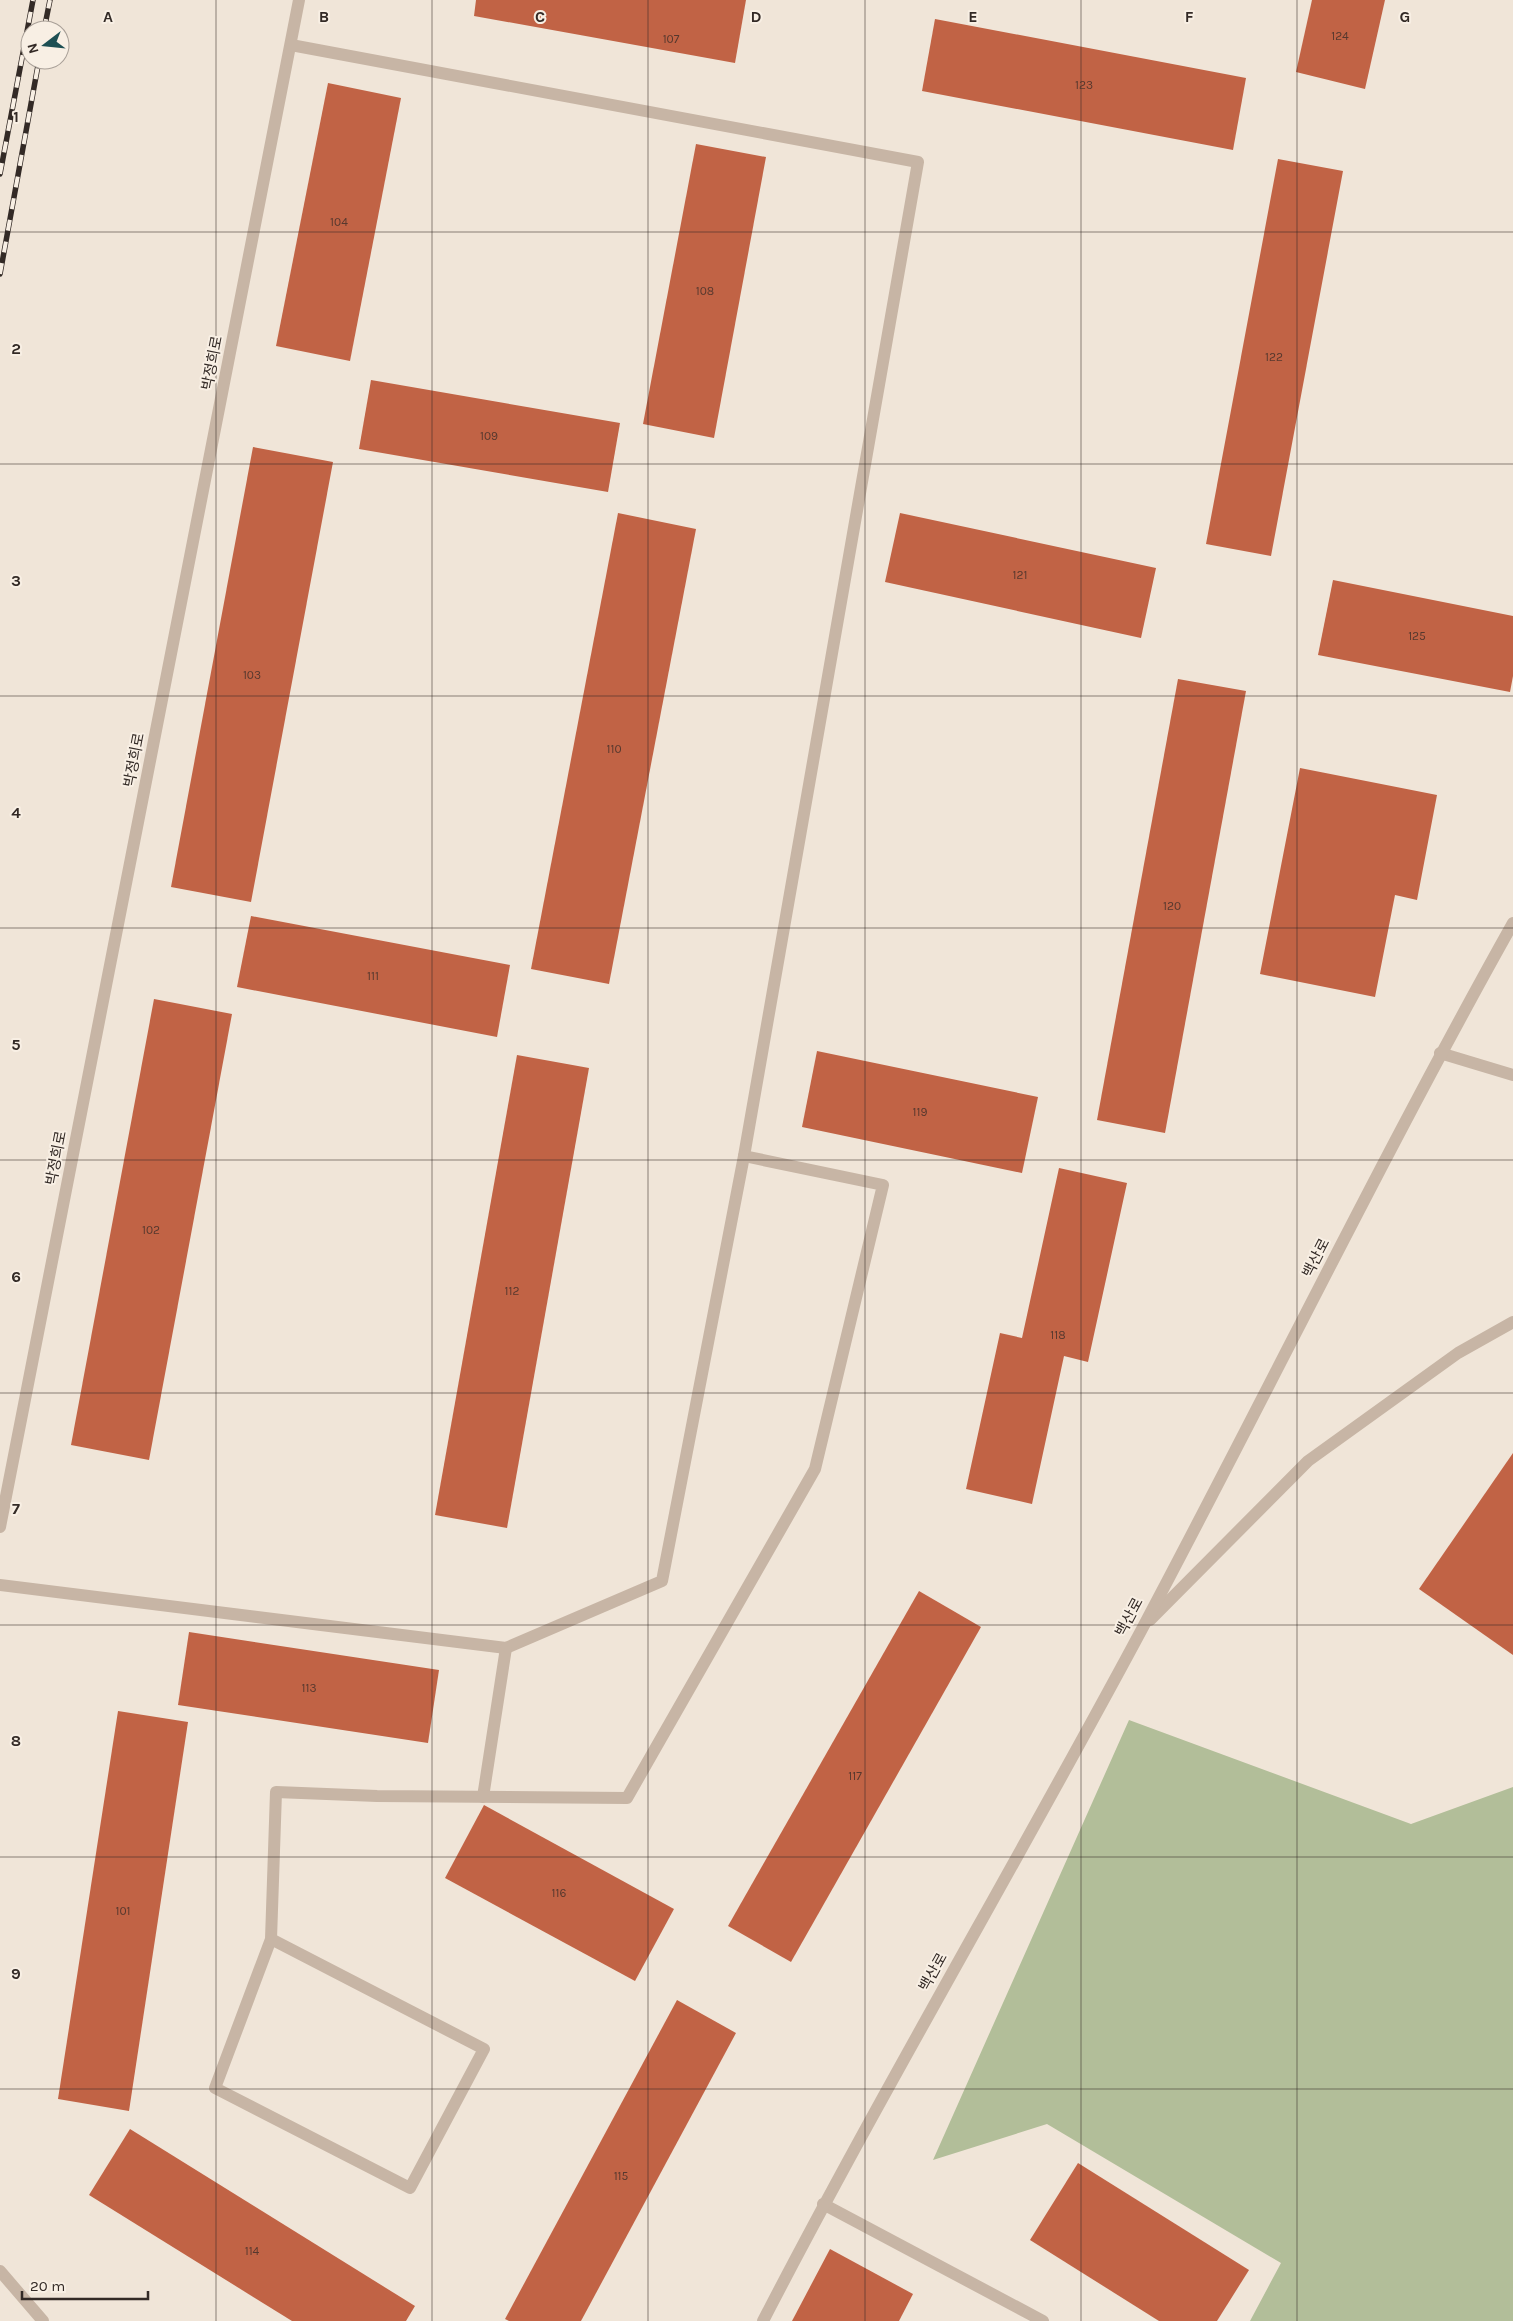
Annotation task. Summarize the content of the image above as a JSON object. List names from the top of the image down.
{
  "streets": {
    "street": ["박정희로", "백산로"]
  },
  "house_numbers": [
    "124",
    "107",
    "123",
    "104",
    "108",
    "122",
    "109",
    "121",
    "125",
    "103",
    "110",
    "120",
    "111",
    "119",
    "102",
    "112",
    "118",
    "113",
    "117",
    "116",
    "101",
    "115",
    "114"
  ],
  "scale_bar": "20 m",
  "north": "left",
  "grid": {
    "columns": [
      "A",
      "B",
      "C",
      "D",
      "E",
      "F",
      "G"
    ],
    "rows": [
      "1",
      "2",
      "3",
      "4",
      "5",
      "6",
      "7",
      "8",
      "9"
    ]
  }
}
